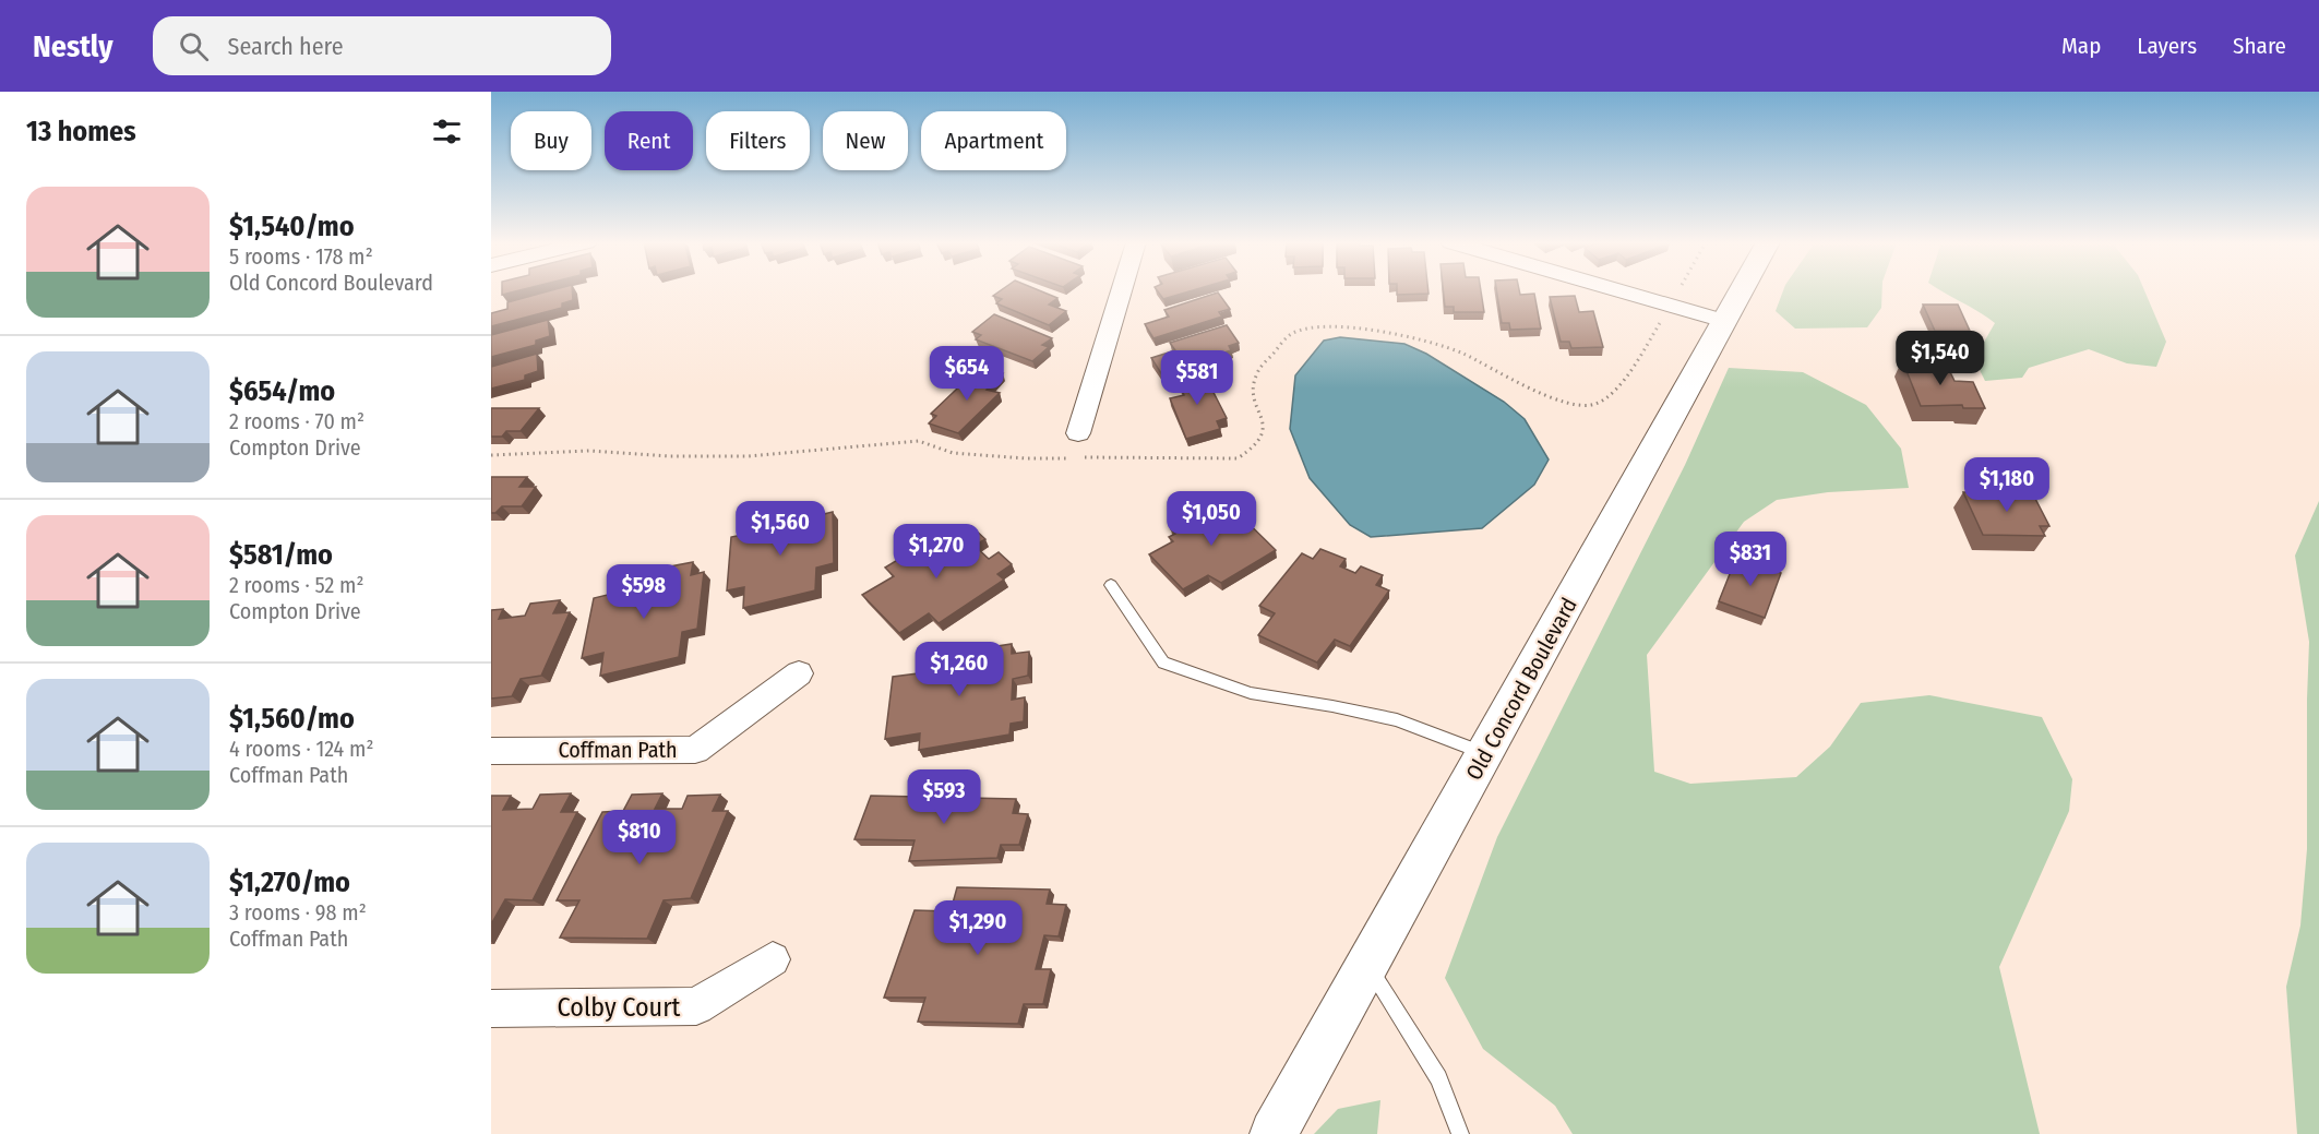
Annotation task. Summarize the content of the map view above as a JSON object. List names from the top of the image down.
{
  "streets": {
    "street": ["Old Concord Boulevard", "Coffman Path", "Colby Court"]
  },
  "page": {
    "header": "Nestly",
    "search": "Search here",
    "nav": ["Map", "Layers", "Share"],
    "heading": "13 homes",
    "chip": [
      "Buy",
      "Rent",
      "Filters",
      "New",
      "Apartment"
    ],
    "list": [
      {
        "name": "$1,540/mo",
        "note": "5 rooms · 178 m² · Old Concord Boulevard"
      },
      {
        "name": "$654/mo",
        "note": "2 rooms · 70 m² · Compton Drive"
      },
      {
        "name": "$581/mo",
        "note": "2 rooms · 52 m² · Compton Drive"
      },
      {
        "name": "$1,560/mo",
        "note": "4 rooms · 124 m² · Coffman Path"
      },
      {
        "name": "$1,270/mo",
        "note": "3 rooms · 98 m² · Coffman Path"
      }
    ],
    "price": [
      "$1,540",
      "$654",
      "$581",
      "$1,180",
      "$1,050",
      "$1,560",
      "$1,270",
      "$831",
      "$598",
      "$1,260",
      "$593",
      "$810",
      "$1,290"
    ]
  }
}
